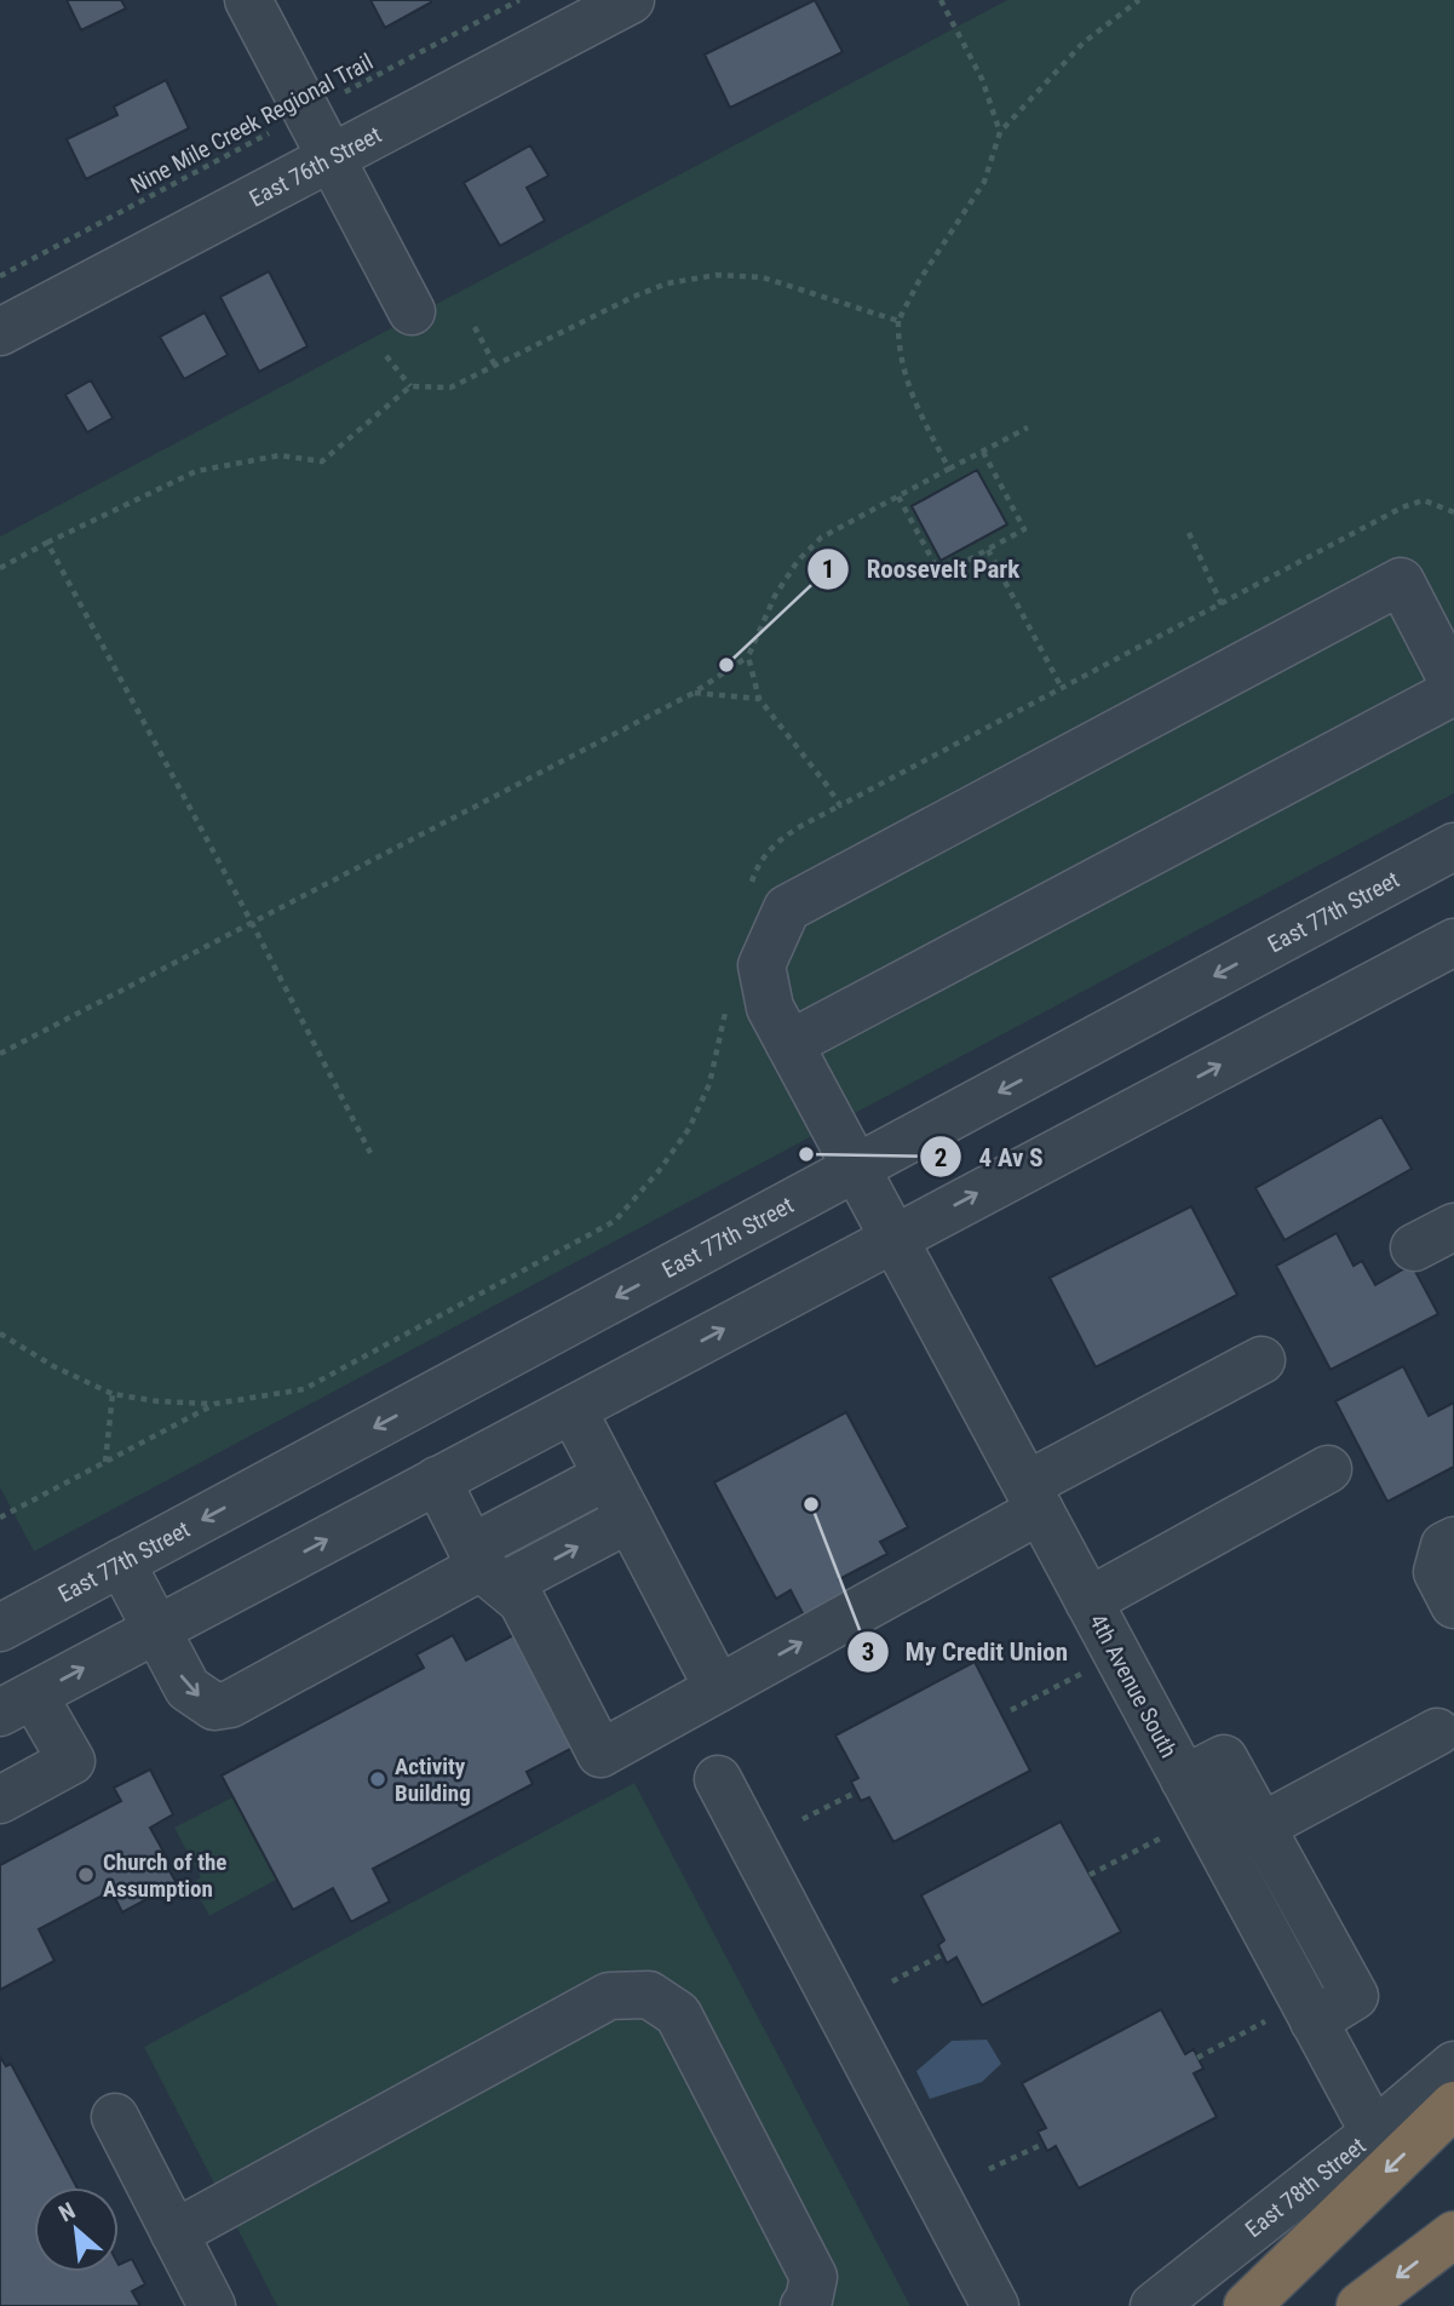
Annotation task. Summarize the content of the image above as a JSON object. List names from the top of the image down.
{
  "streets": {
    "street": [
      "East 76th Street",
      "East 77th Street",
      "4th Avenue South",
      "East 78th Street"
    ],
    "path": ["Nine Mile Creek Regional Trail"]
  },
  "crossings": [
    ["East 77th Street", "4th Avenue South"],
    ["4th Avenue South", "East 78th Street"]
  ],
  "places": [
    "Roosevelt Park",
    "4 Av S",
    "My Credit Union",
    "Activity Building",
    "Church of the Assumption"
  ],
  "north": "top left"
}
